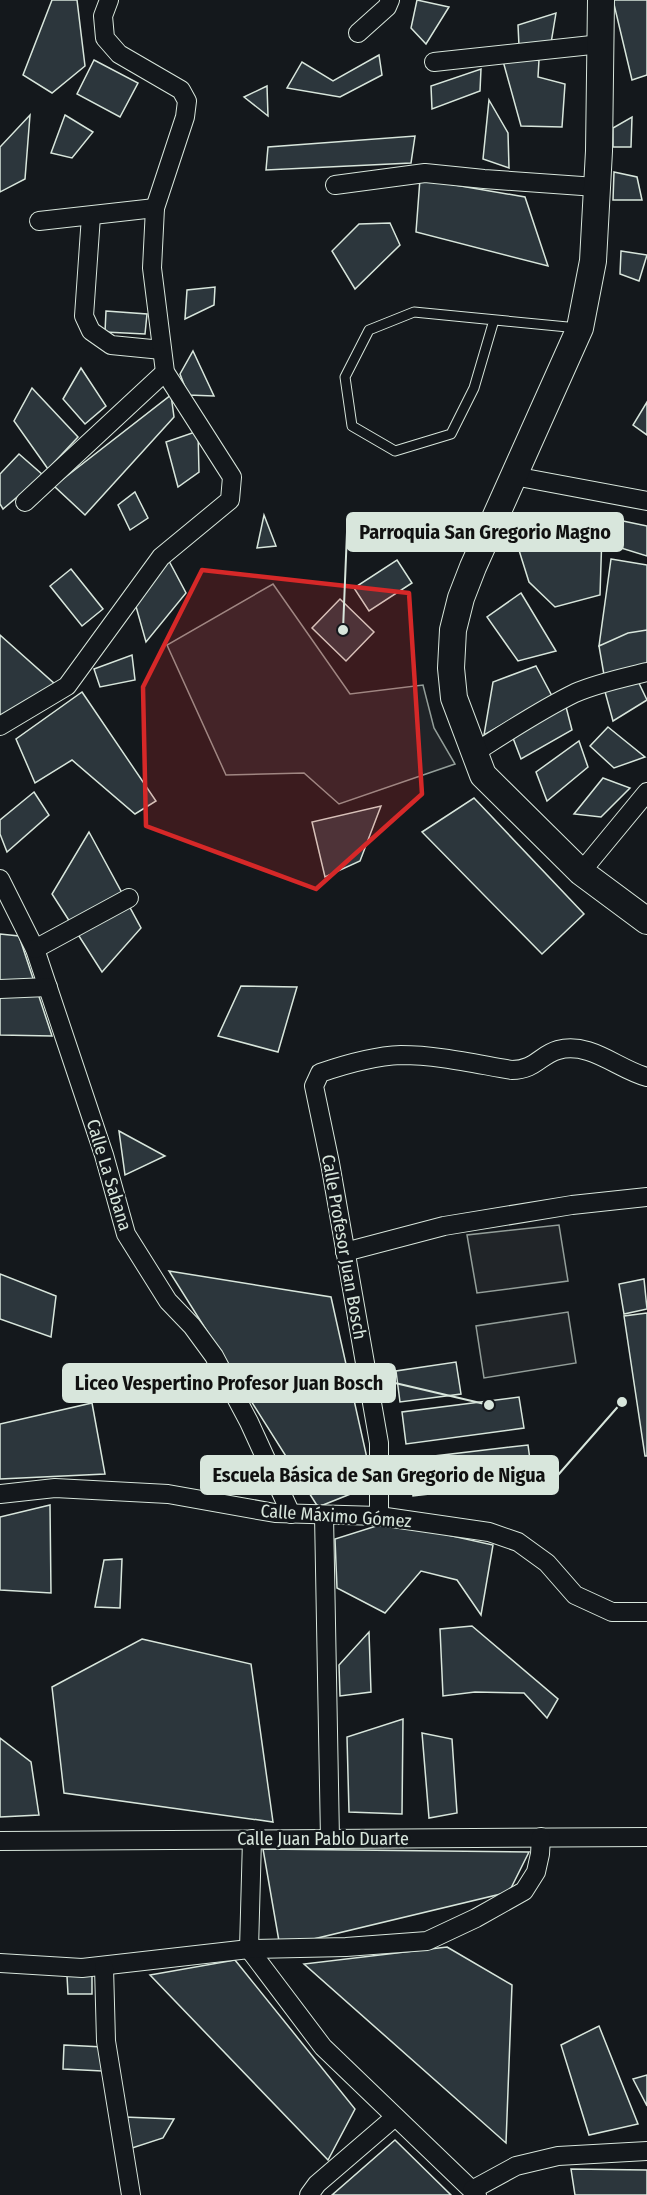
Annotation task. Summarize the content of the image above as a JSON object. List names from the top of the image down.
{
  "streets": {
    "street": [
      "Calle La Sabana",
      "Calle Profesor Juan Bosch",
      "Calle Máximo Gómez",
      "Calle Juan Pablo Duarte"
    ]
  },
  "crossings": [
    ["Calle La Sabana", "Calle Máximo Gómez"],
    ["Calle Profesor Juan Bosch", "Calle Máximo Gómez"]
  ],
  "places": ["Parroquia San Gregorio Magno", "Escuela Básica de San Gregorio de Nigua", "Liceo Vespertino Profesor Juan Bosch"]
}
